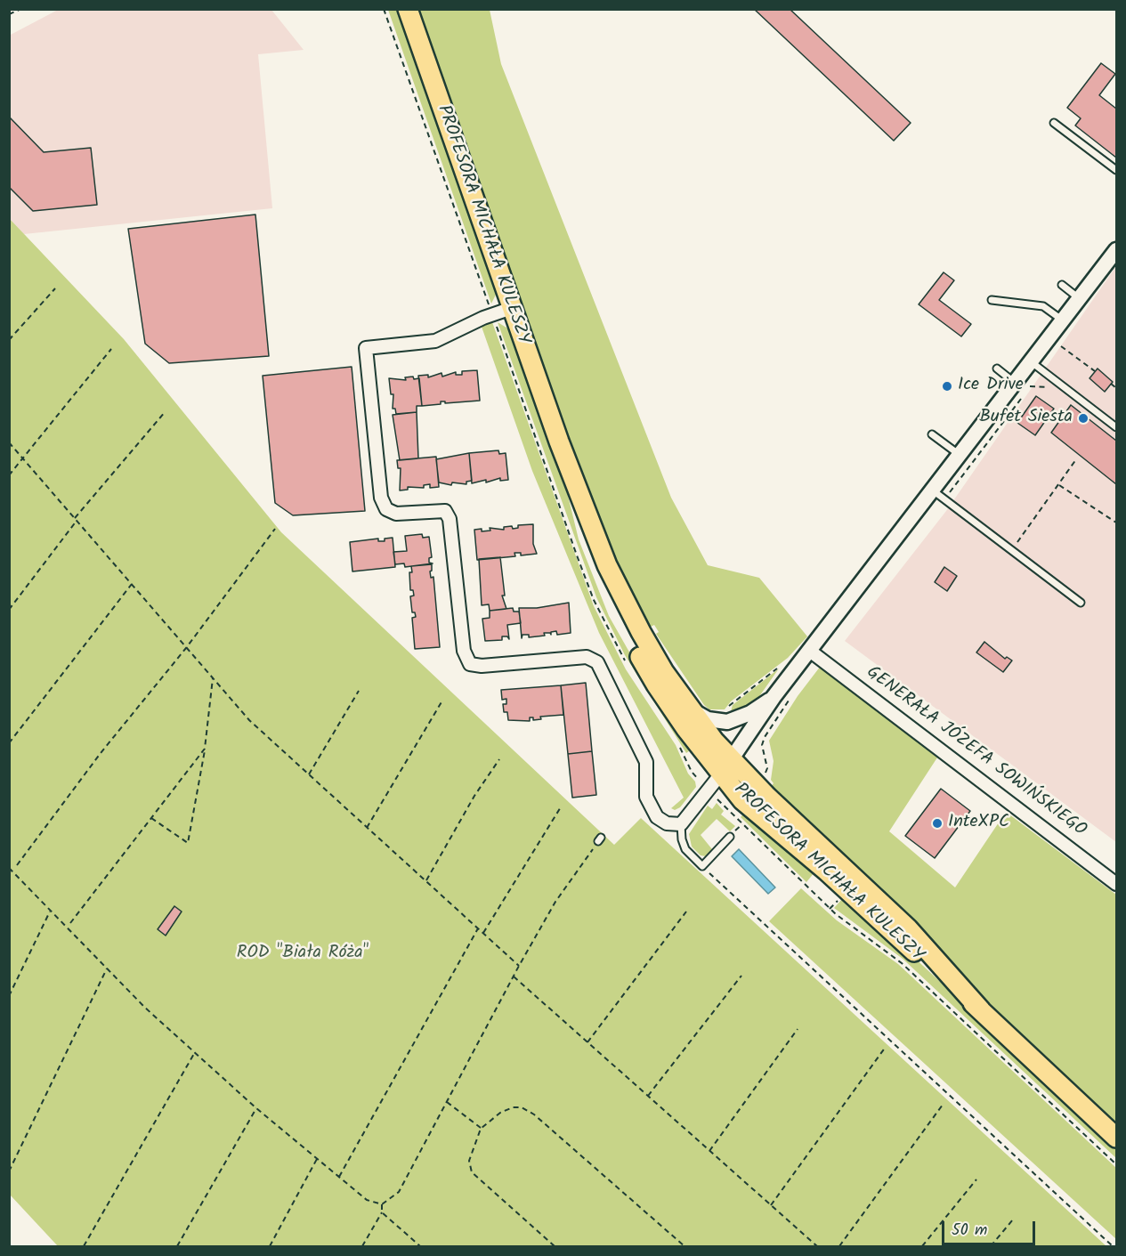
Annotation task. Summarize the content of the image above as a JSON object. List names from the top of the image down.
{
  "streets": {
    "main road": ["PROFESORA MICHAŁA KULESZY"],
    "street": ["GENERAŁA JÓZEFA SOWIŃSKIEGO"]
  },
  "parks": ["ROD \"Biała Róża\""],
  "places": ["Ice Drive", "Bufet Siesta", "InteXPC"],
  "scale_bar": "50 m"
}
